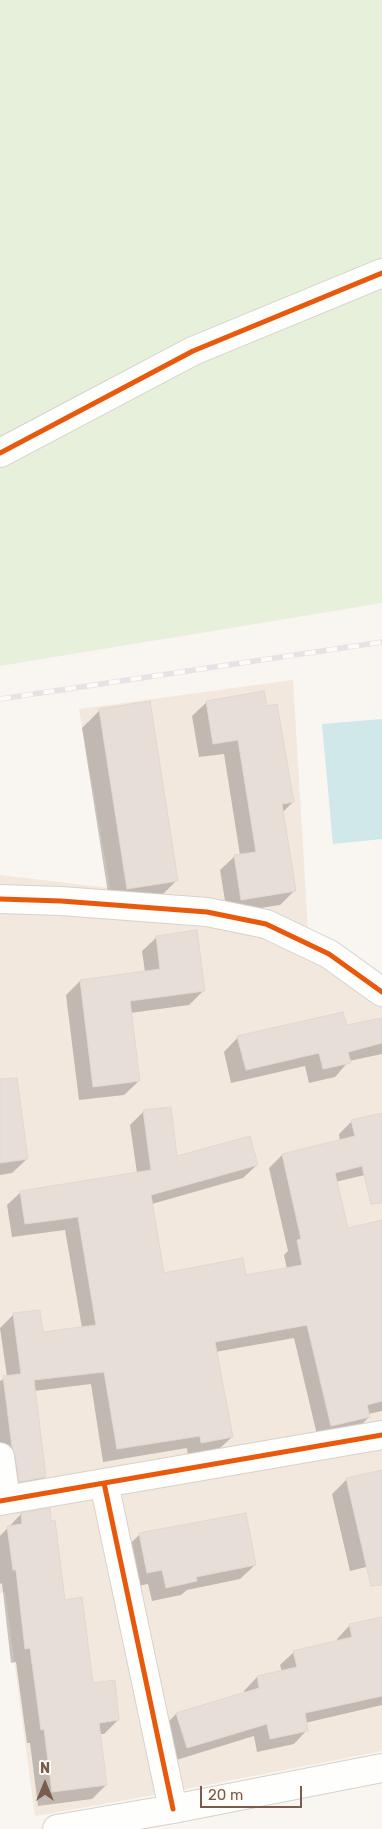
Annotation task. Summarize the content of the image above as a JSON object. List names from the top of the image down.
{
  "scale_bar": "20 m",
  "north": "top"
}
